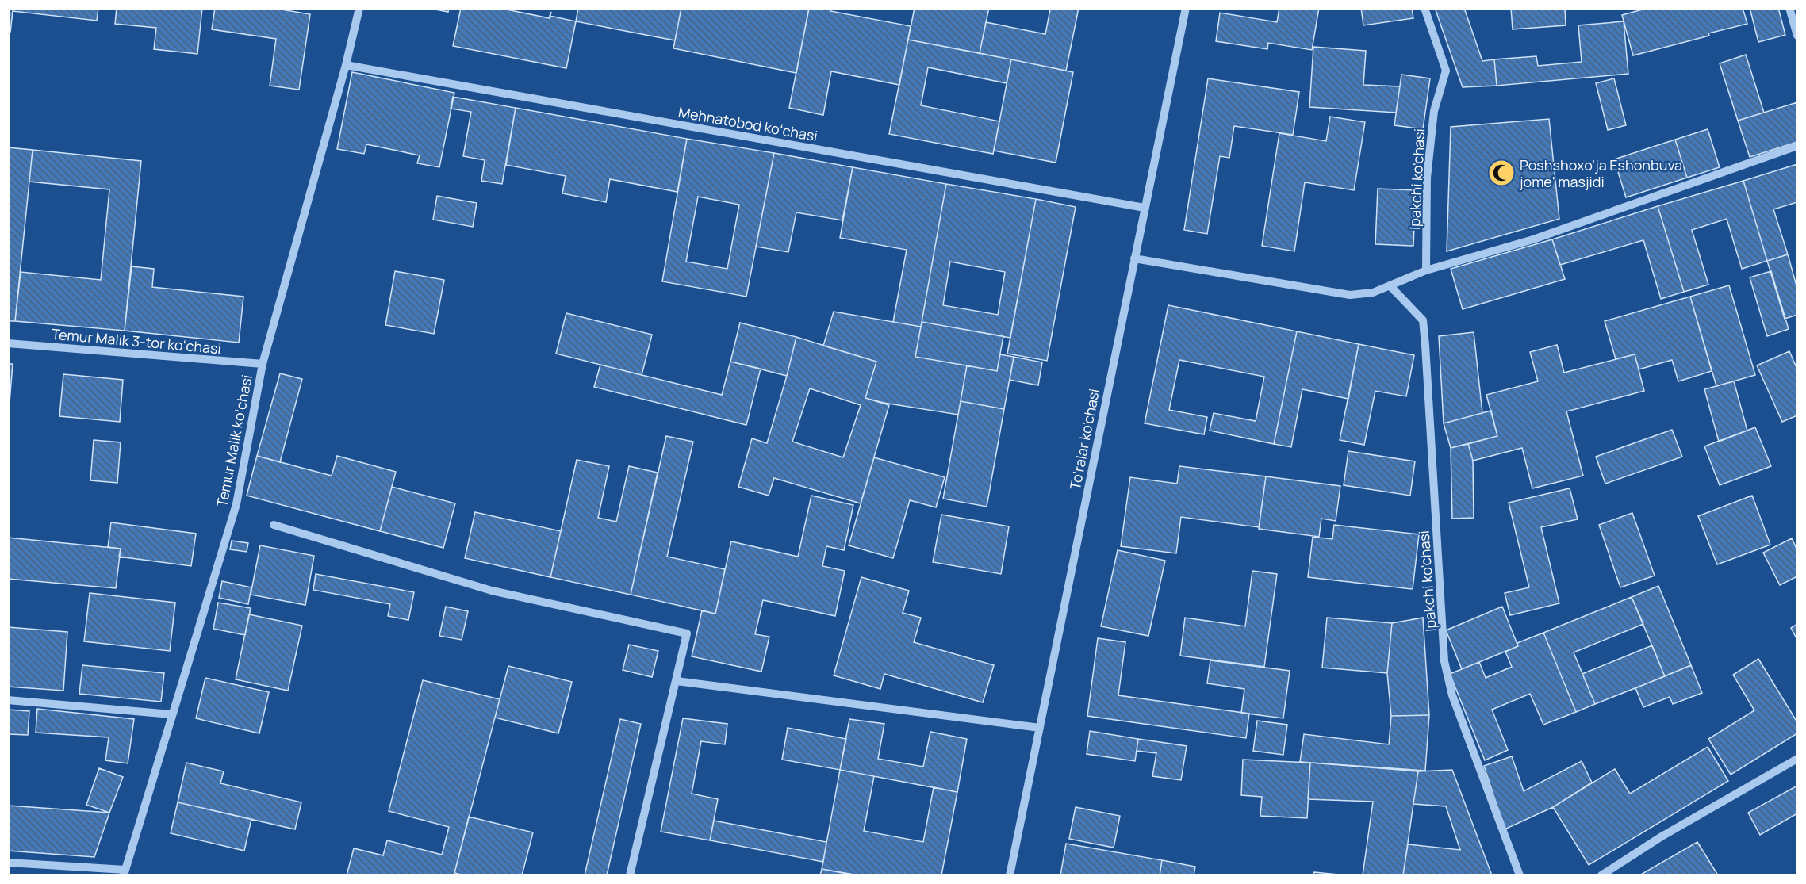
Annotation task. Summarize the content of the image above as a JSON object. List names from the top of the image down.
{
  "streets": {
    "street": [
      "Mehnatobod koʻchasi",
      "Ipakchi ko'chasi",
      "Temur Malik 3-tor koʻchasi",
      "To'ralar ko'chasi",
      "Temur Malik koʻchasi"
    ]
  },
  "crossings": [
    ["Mehnatobod koʻchasi", "To'ralar ko'chasi"],
    ["Mehnatobod koʻchasi", "Temur Malik koʻchasi"],
    ["Temur Malik 3-tor koʻchasi", "Temur Malik koʻchasi"]
  ],
  "places": {
    "mosque": ["Poshshoxo'ja Eshonbuva jome' masjidi"]
  }
}
